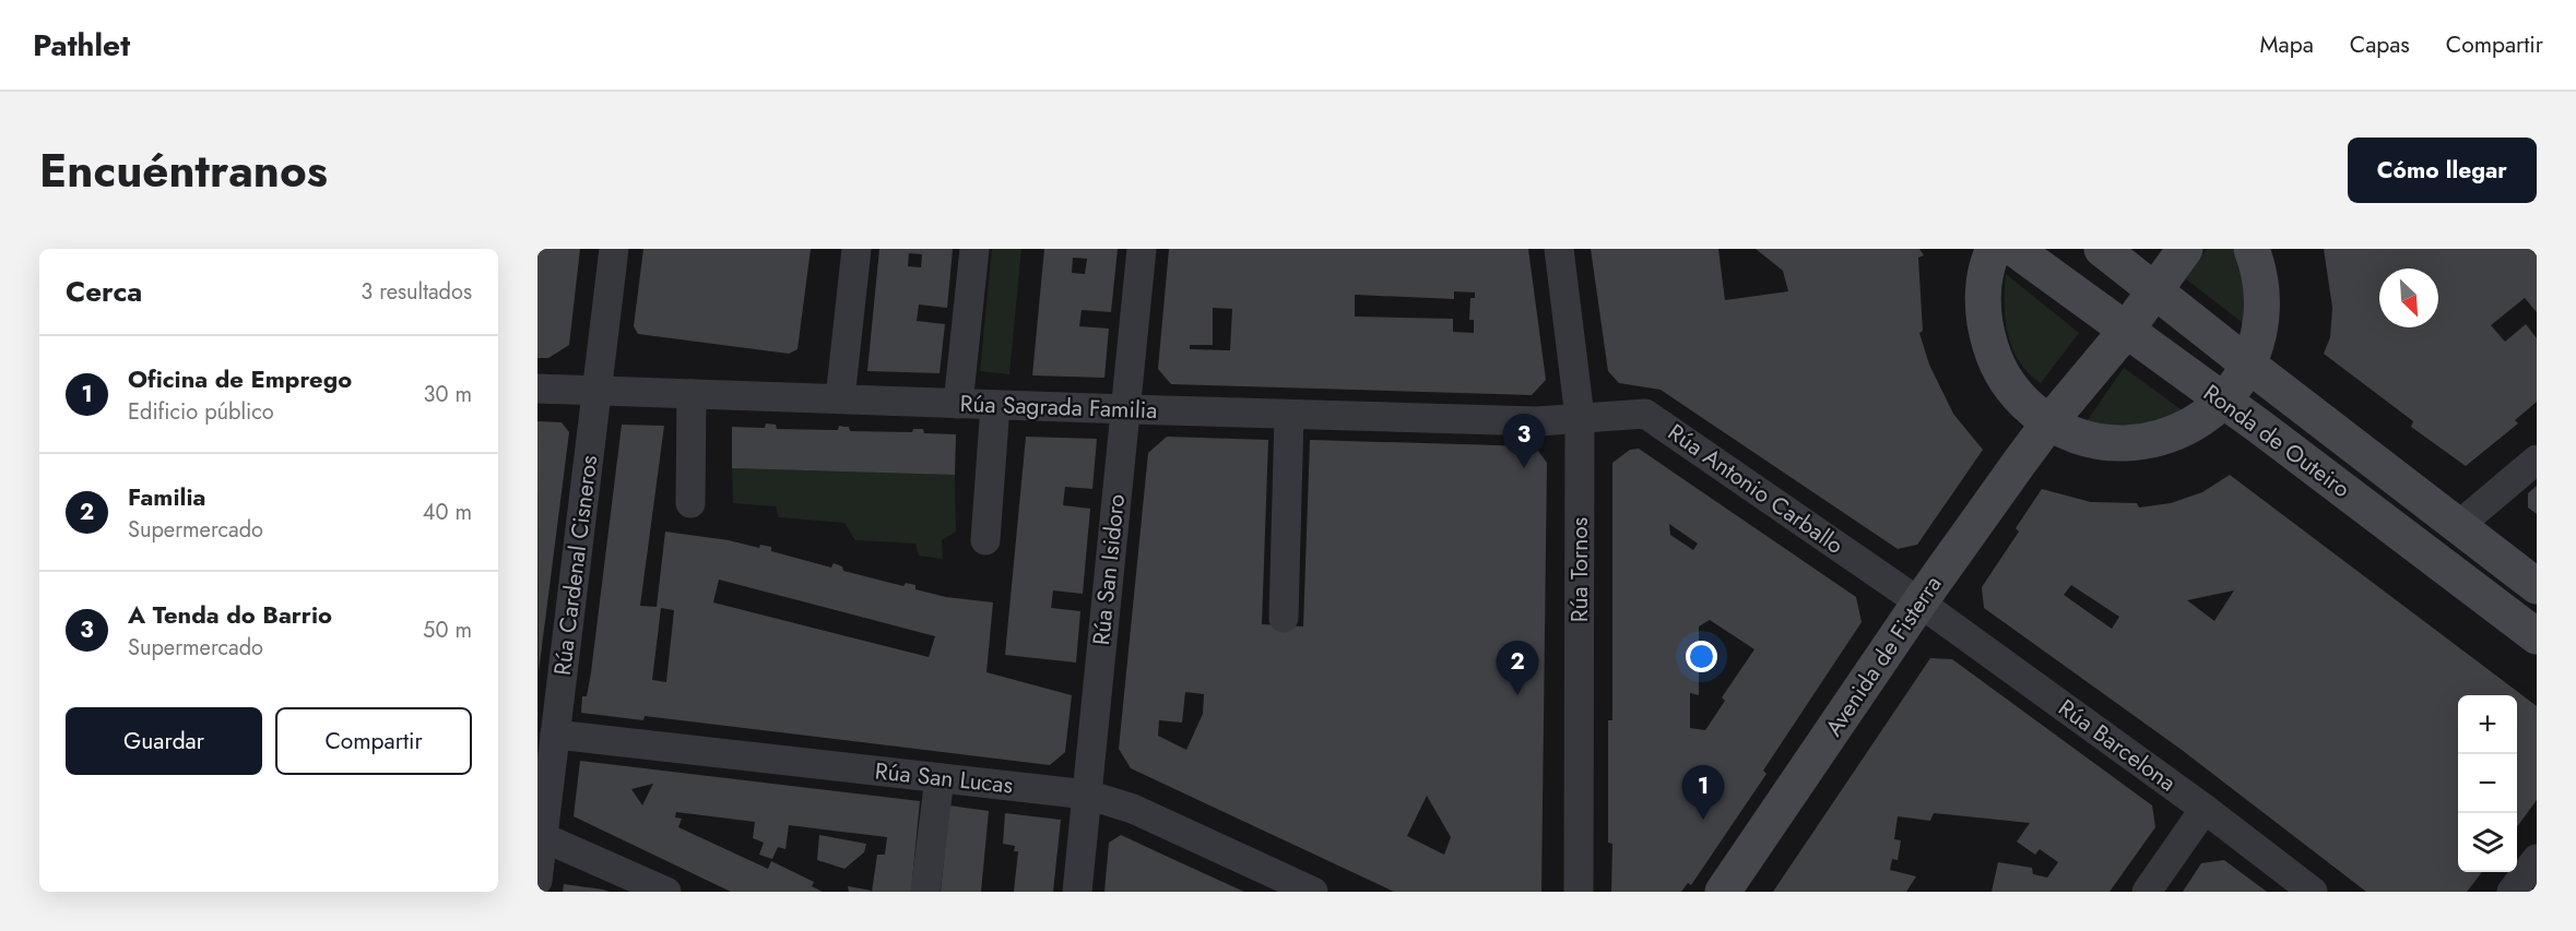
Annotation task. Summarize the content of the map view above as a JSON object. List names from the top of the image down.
{
  "streets": {
    "main road": ["Ronda de Outeiro", "Avenida de Fisterra"],
    "street": [
      "Rúa Sagrada Familia",
      "Rúa Antonio Carballo",
      "Rúa Cardenal Cisneros",
      "Rúa San Isidoro",
      "Rúa Tornos",
      "Rúa Barcelona",
      "Rúa San Lucas"
    ]
  },
  "crossings": [
    ["Rúa Sagrada Familia", "Rúa Antonio Carballo"],
    ["Rúa Sagrada Familia", "Rúa Cardenal Cisneros"],
    ["Rúa Sagrada Familia", "Rúa San Isidoro"],
    ["Rúa Sagrada Familia", "Rúa Tornos"],
    ["Ronda de Outeiro", "Avenida de Fisterra"],
    ["Rúa Antonio Carballo", "Rúa Tornos"],
    ["Rúa Antonio Carballo", "Avenida de Fisterra"],
    ["Rúa Antonio Carballo", "Rúa Barcelona"],
    ["Rúa Cardenal Cisneros", "Rúa San Lucas"],
    ["Rúa San Isidoro", "Rúa San Lucas"],
    ["Avenida de Fisterra", "Rúa Barcelona"]
  ],
  "north": "bottom right",
  "page": {
    "header": "Pathlet",
    "nav": ["Mapa", "Capas", "Compartir"],
    "title": "Encuéntranos",
    "buttons": [
      "Cómo llegar",
      ["Guardar", "Compartir"]
    ],
    "heading": ["Cerca", "3 resultados"],
    "list": [
      {
        "mark": "1",
        "name": "Oficina de Emprego",
        "note": "Edificio público",
        "value": "30 m"
      },
      {
        "mark": "2",
        "name": "Familia",
        "note": "Supermercado",
        "value": "40 m"
      },
      {
        "mark": "3",
        "name": "A Tenda do Barrio",
        "note": "Supermercado",
        "value": "50 m"
      }
    ],
    "pins": ["3", "2", "1"],
    "map_buttons": ["+", "−"]
  }
}
